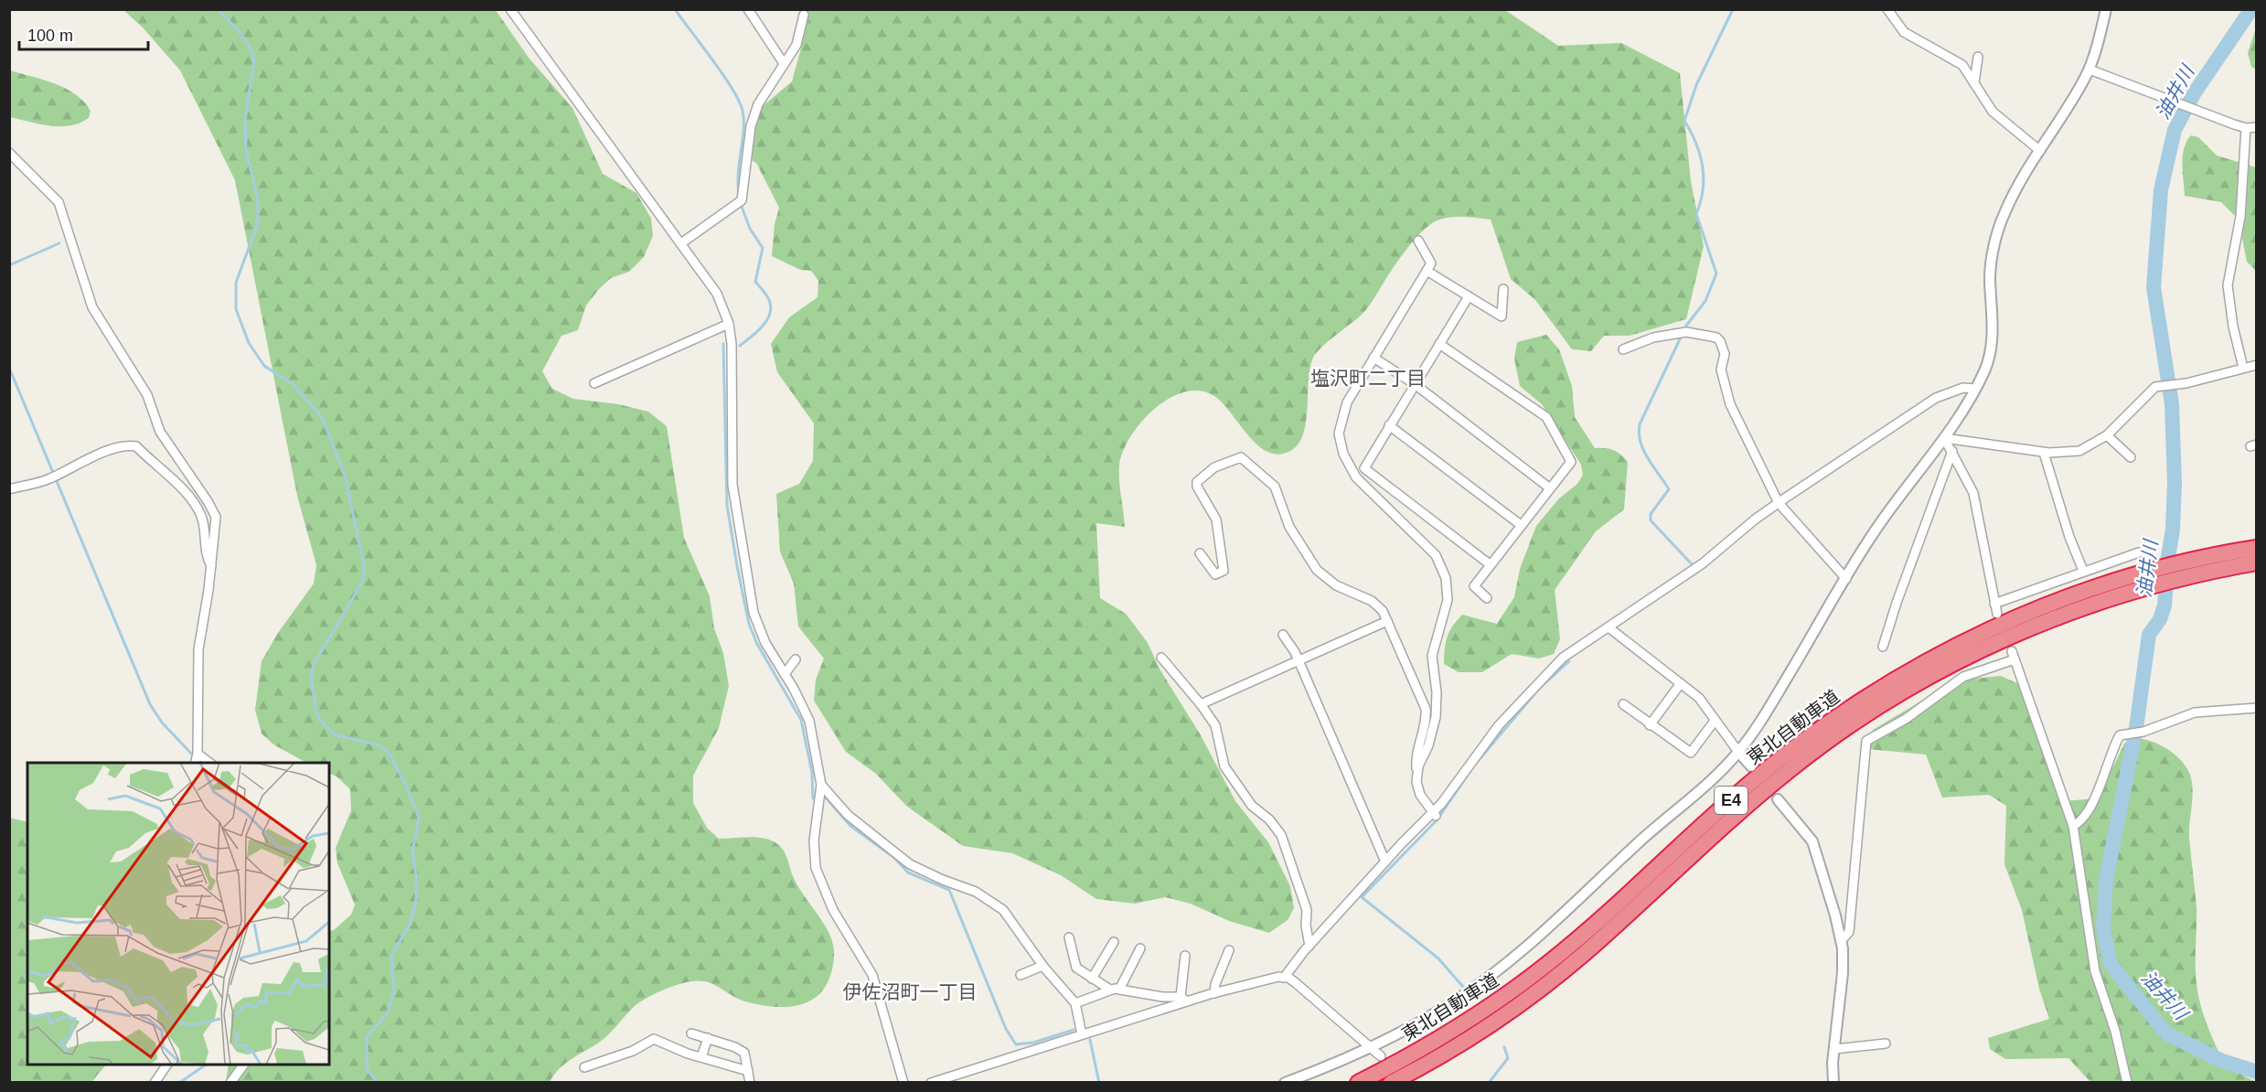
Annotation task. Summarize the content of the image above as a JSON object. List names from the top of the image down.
{
  "streets": {
    "highway": ["東北自動車道", "E4"]
  },
  "districts": ["塩沢町二丁目", "伊佐沼町一丁目"],
  "water": ["油井川"],
  "scale_bar": "100 m"
}
